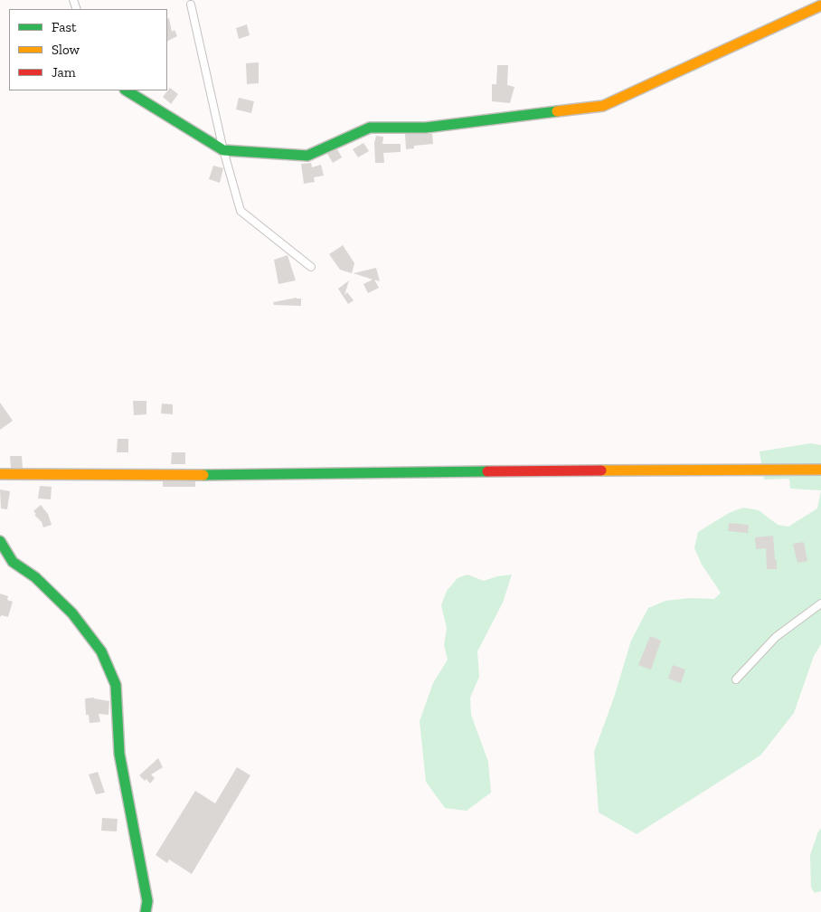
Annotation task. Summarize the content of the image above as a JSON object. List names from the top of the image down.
{
  "legend": ["Fast", "Slow", "Jam"]
}
